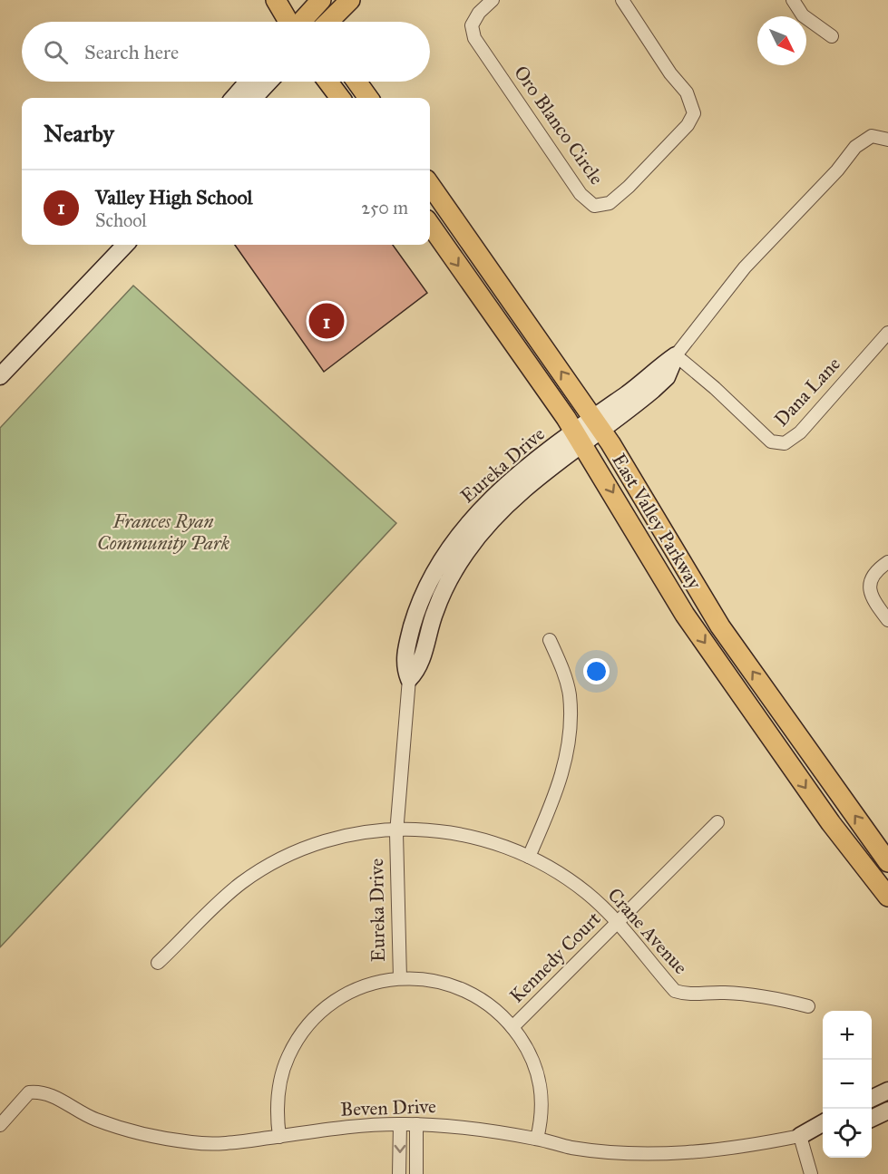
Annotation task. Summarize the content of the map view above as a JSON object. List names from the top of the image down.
{
  "streets": {
    "main road": ["East Valley Parkway"],
    "street": [
      "Oro Blanco Circle",
      "Dana Lane",
      "Eureka Drive",
      "Crane Avenue",
      "Kennedy Court",
      "Beven Drive"
    ]
  },
  "crossings": [
    ["Dana Lane", "Eureka Drive"],
    ["Eureka Drive", "East Valley Parkway"],
    ["Eureka Drive", "Crane Avenue"],
    ["Crane Avenue", "Kennedy Court"]
  ],
  "parks": ["Frances Ryan Community Park"],
  "north": "bottom right",
  "page": {
    "search": "Search here",
    "heading": "Nearby",
    "list": [
      {
        "mark": "1",
        "name": "Valley High School",
        "note": "School",
        "value": "250 m"
      }
    ],
    "pins": "1",
    "map_buttons": ["+", "−"]
  }
}
